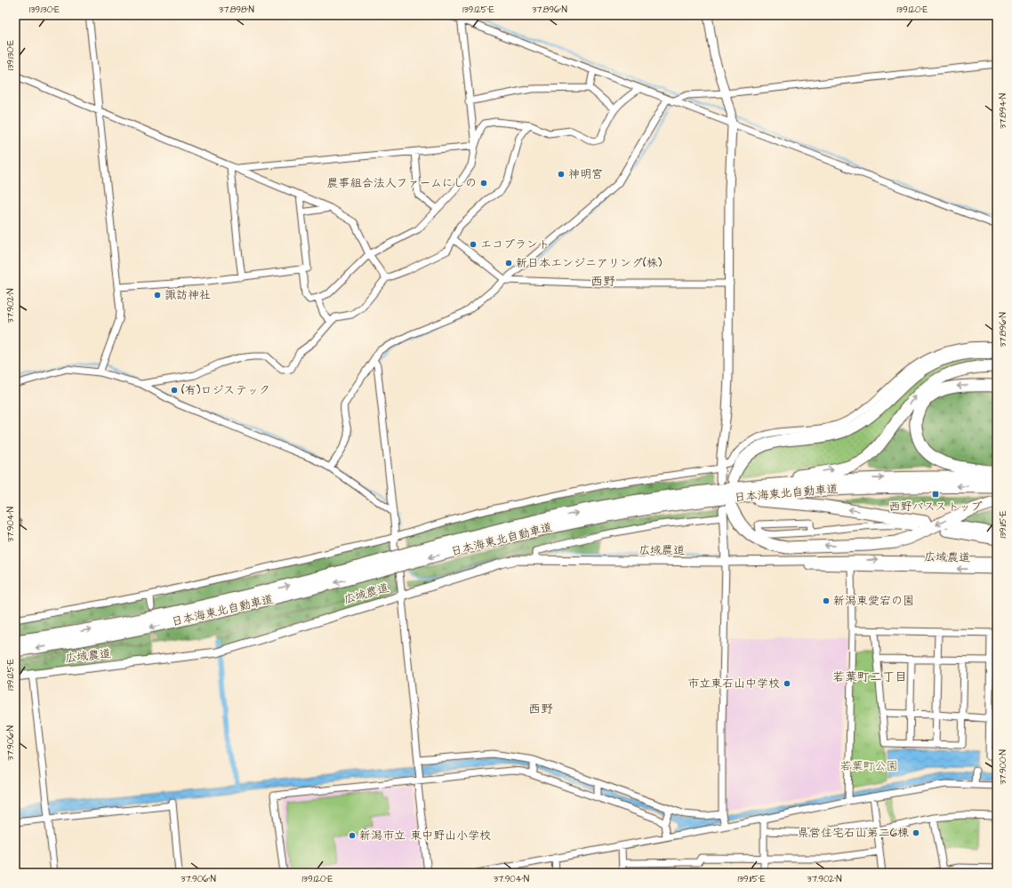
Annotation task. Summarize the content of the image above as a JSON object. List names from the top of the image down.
{
  "streets": {
    "highway": ["日本海東北自動車道"],
    "street": ["広域農道"]
  },
  "districts": ["西野", "若葉町二丁目", "西野"],
  "parks": ["若葉町公園"],
  "places": {
    "other": [
      "神明宮",
      "農事組合法人ファームにしの",
      "エコプラント",
      "新日本エンジニアリング(株)",
      "諏訪神社",
      "(有)ロジステック",
      "新潟東愛宕の園",
      "市立東石山中学校",
      "県営住宅石山第二6棟",
      "新潟市立 東中野山小学校"
    ],
    "transit": ["西野バスストップ"]
  },
  "coordinates": [
    "139.130°E",
    "37.898°N",
    "139.125°E",
    "37.896°N",
    "139.120°E",
    "37.894°N",
    "37.902°N",
    "139.115°E",
    "37.904°N",
    "37.906°N",
    "37.900°N"
  ]
}
